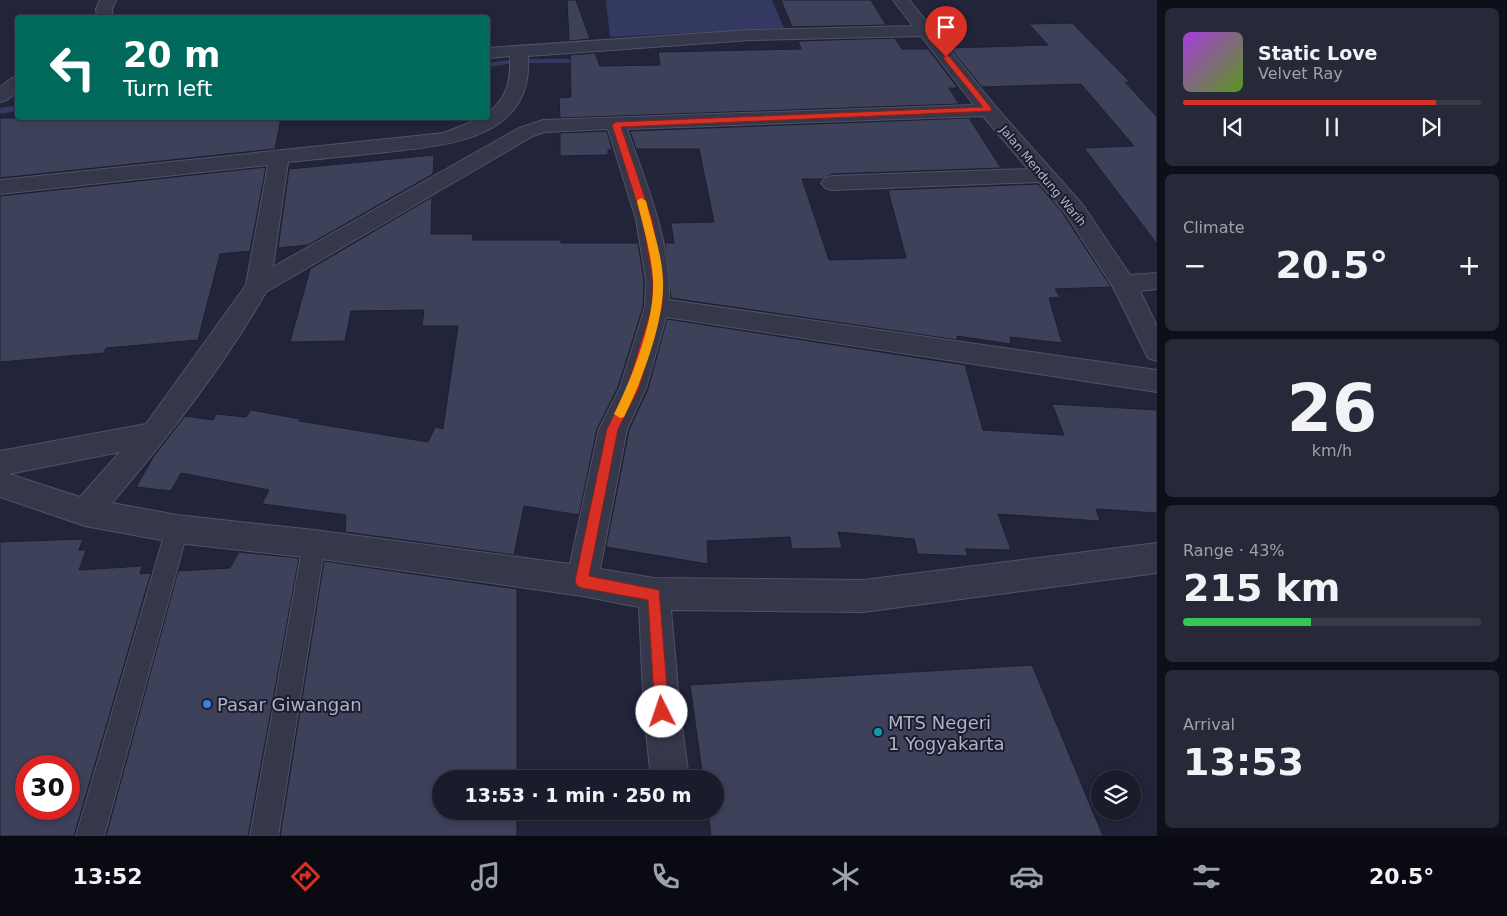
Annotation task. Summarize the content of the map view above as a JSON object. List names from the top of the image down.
{
  "streets": {
    "street": ["Jalan Mendung Warih"]
  },
  "places": ["Pasar Giwangan", "MTS Negeri 1 Yogyakarta"],
  "page": {
    "turn": ["20 m", "Turn left"],
    "song": ["Static Love", "Velvet Ray"],
    "tile": [
      "Climate",
      ["26", "km/h"],
      ["Range · 43%", "215 km"],
      ["Arrival", "13:53"]
    ],
    "heat": ["−", "20.5°", "+"],
    "limit": "30",
    "trip": "13:53 · 1 min · 250 m",
    "tabs": ["13:52", "20.5°"]
  }
}
